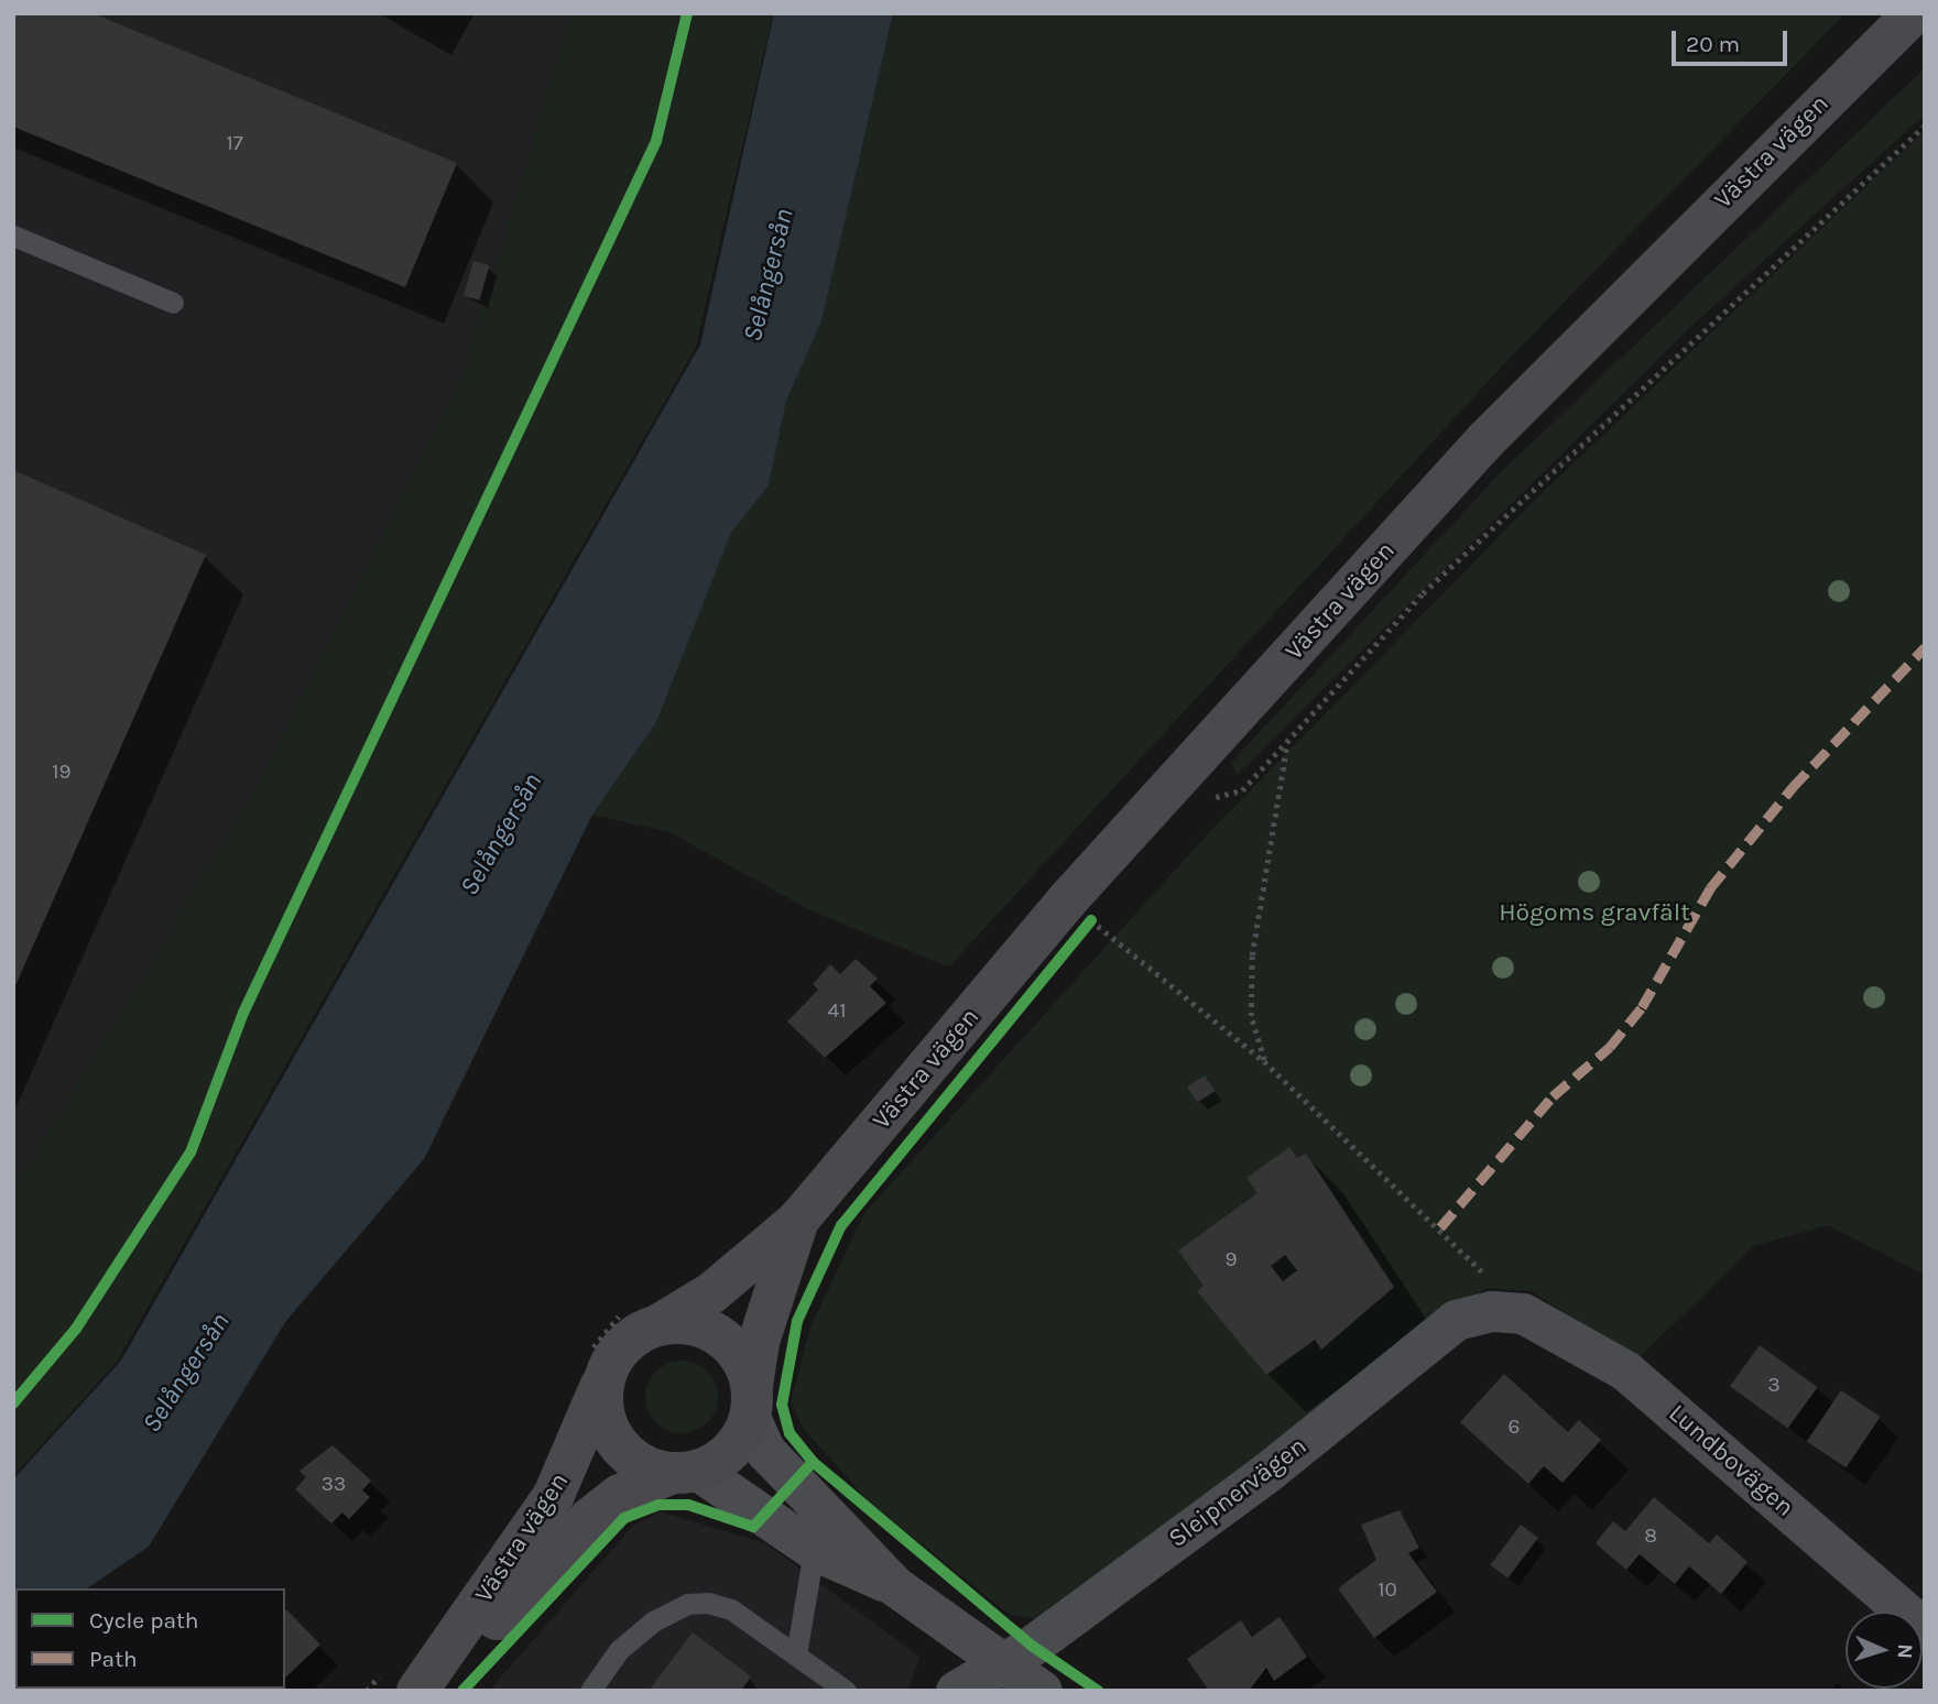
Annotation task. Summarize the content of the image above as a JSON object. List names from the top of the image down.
{
  "streets": {
    "street": ["Västra vägen", "Lundbovägen", "Sleipnervägen"]
  },
  "crossings": [
    ["Lundbovägen", "Sleipnervägen"]
  ],
  "water": ["Selångersån"],
  "parks": ["Högoms gravfält"],
  "house_numbers": [
    "17",
    "19",
    "41",
    "9",
    "3",
    "6",
    "33",
    "8",
    "10"
  ],
  "legend": ["Cycle path", "Path"],
  "scale_bar": "20 m",
  "north": "right"
}
